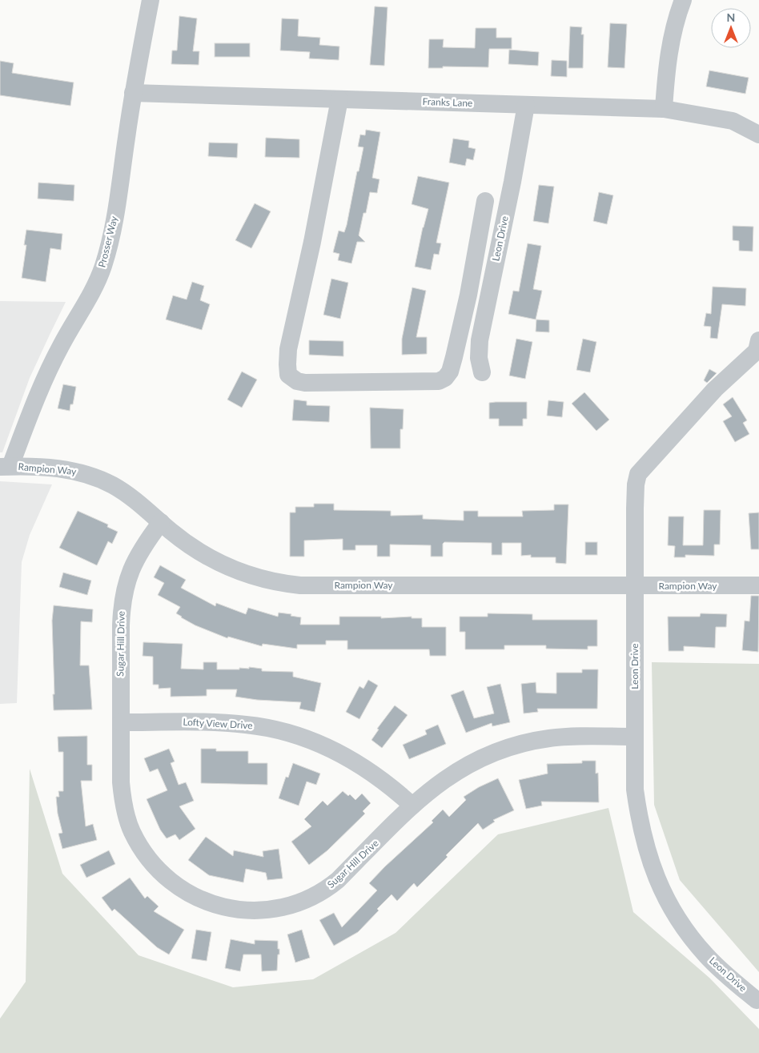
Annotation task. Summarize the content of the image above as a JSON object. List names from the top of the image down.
{
  "streets": {
    "street": [
      "Franks Lane",
      "Leon Drive",
      "Prosser Way",
      "Rampion Way",
      "Sugar Hill Drive",
      "Lofty View Drive"
    ]
  },
  "crossings": [
    ["Franks Lane", "Leon Drive"],
    ["Franks Lane", "Prosser Way"],
    ["Leon Drive", "Rampion Way"],
    ["Leon Drive", "Sugar Hill Drive"],
    ["Prosser Way", "Rampion Way"],
    ["Rampion Way", "Sugar Hill Drive"],
    ["Sugar Hill Drive", "Lofty View Drive"]
  ],
  "north": "top"
}
